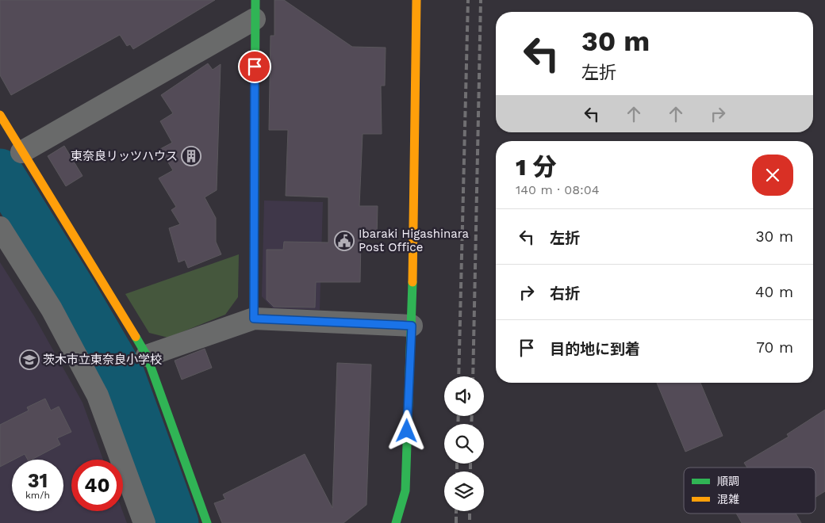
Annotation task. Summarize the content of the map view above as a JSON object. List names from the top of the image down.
{
  "places": {
    "building": ["東奈良リッツハウス"],
    "public building": ["Ibaraki Higashinara Post Office"],
    "school or university": ["茨木市立東奈良小学校"]
  },
  "legend": ["順調", "混雑"],
  "page": {
    "turn": ["30 m", "左折"],
    "heading": ["1 分", "140 m · 08:04"],
    "list": [
      {
        "name": "左折",
        "value": "30 m"
      },
      {
        "name": "右折",
        "value": "40 m"
      },
      {
        "name": "目的地に到着",
        "value": "70 m"
      }
    ],
    "speed": "31 km/h",
    "limit": "40"
  }
}
